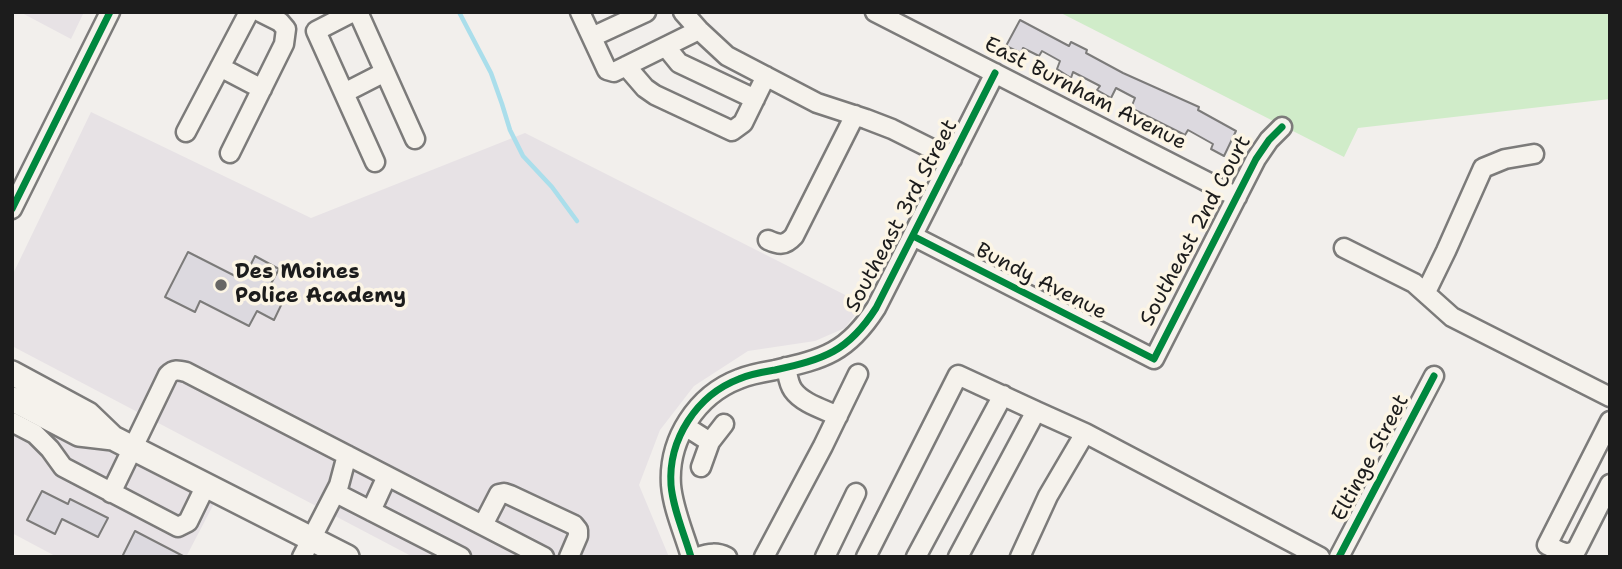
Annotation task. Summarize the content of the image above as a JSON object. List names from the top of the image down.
{
  "streets": {
    "street": [
      "East Burnham Avenue",
      "Southeast 3rd Street",
      "Southeast 2nd Court",
      "Bundy Avenue",
      "Eltinge Street"
    ]
  },
  "crossings": [
    ["East Burnham Avenue", "Southeast 3rd Street"],
    ["East Burnham Avenue", "Southeast 2nd Court"],
    ["Southeast 3rd Street", "Bundy Avenue"],
    ["Southeast 2nd Court", "Bundy Avenue"]
  ],
  "places": ["Des Moines Police Academy"]
}
